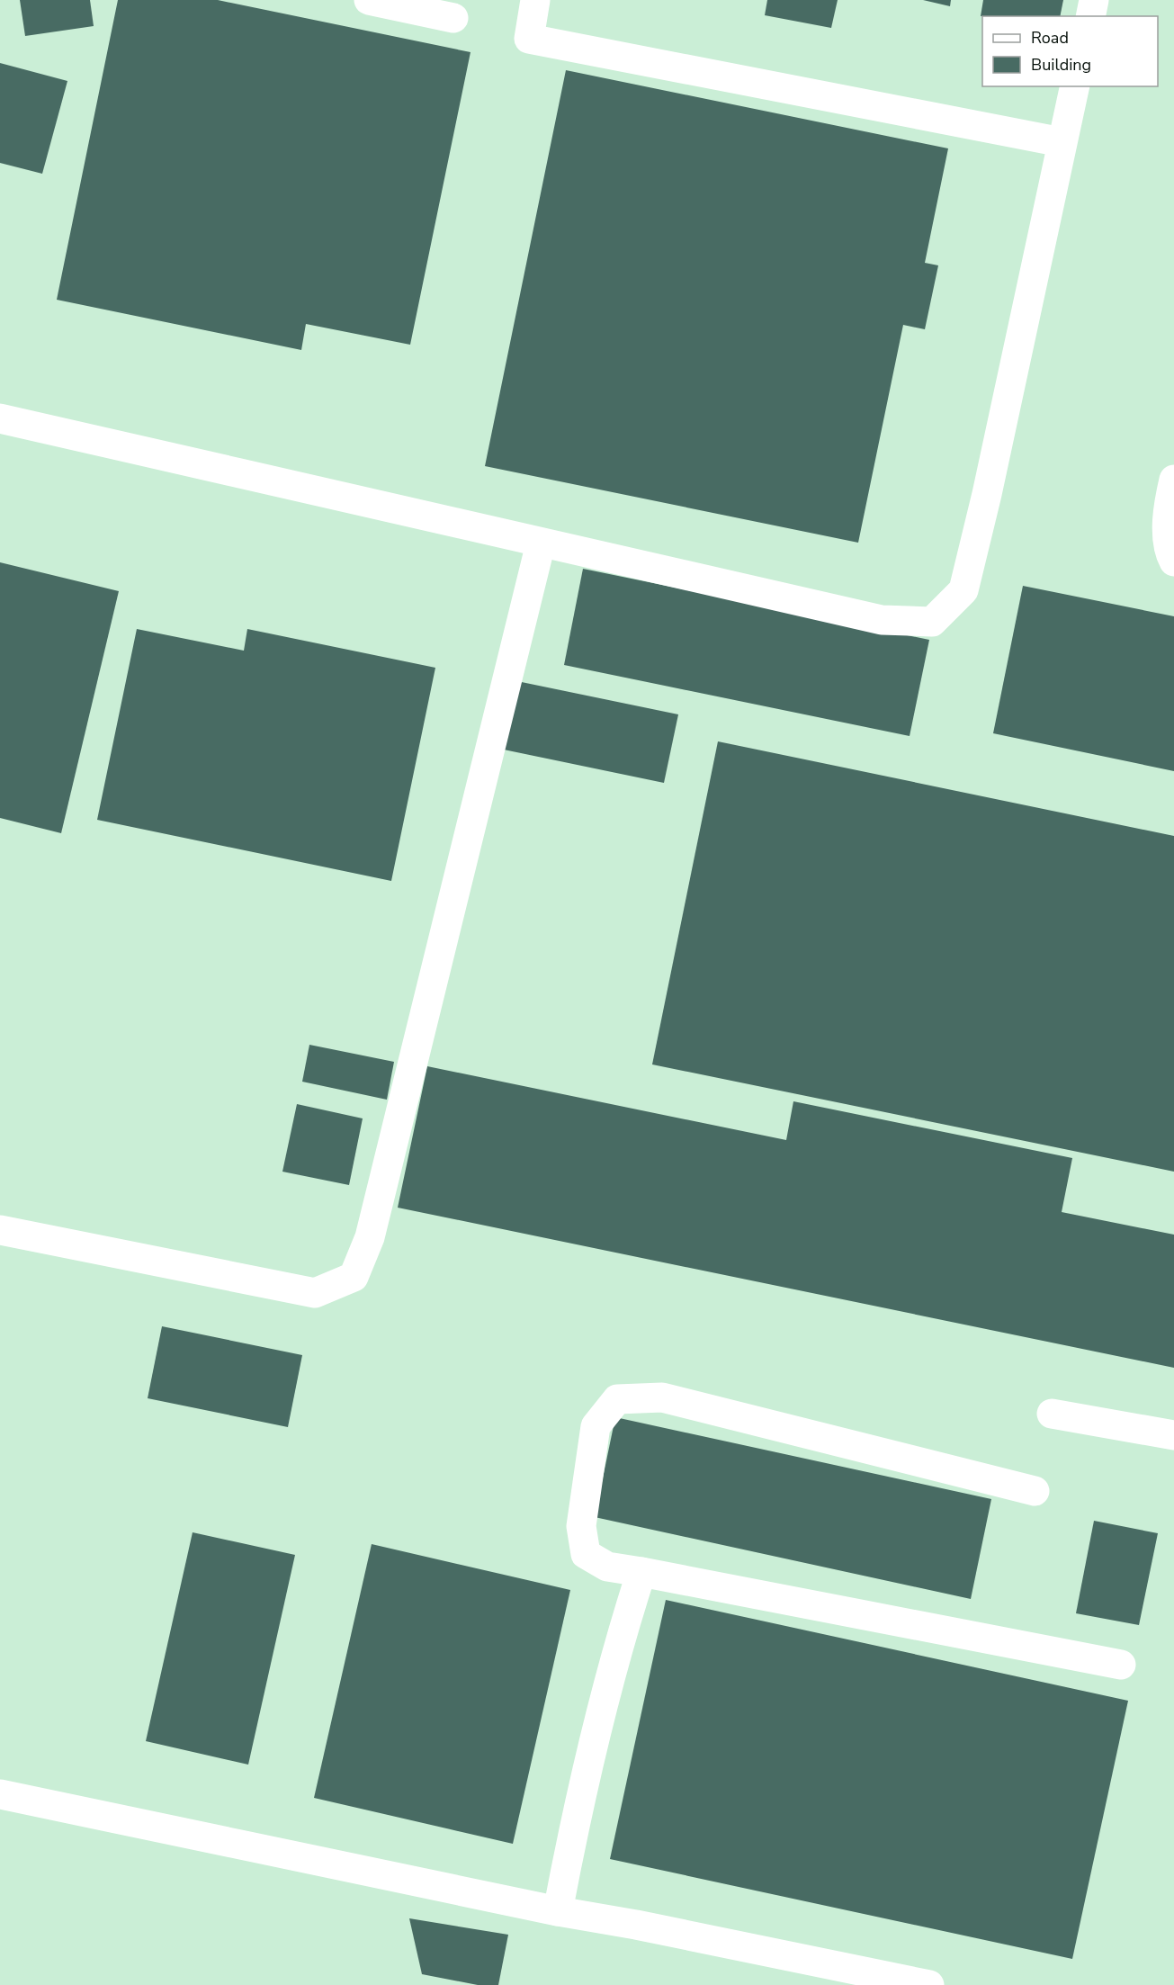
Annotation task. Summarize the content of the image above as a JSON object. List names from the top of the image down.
{
  "legend": ["Road", "Building"]
}
